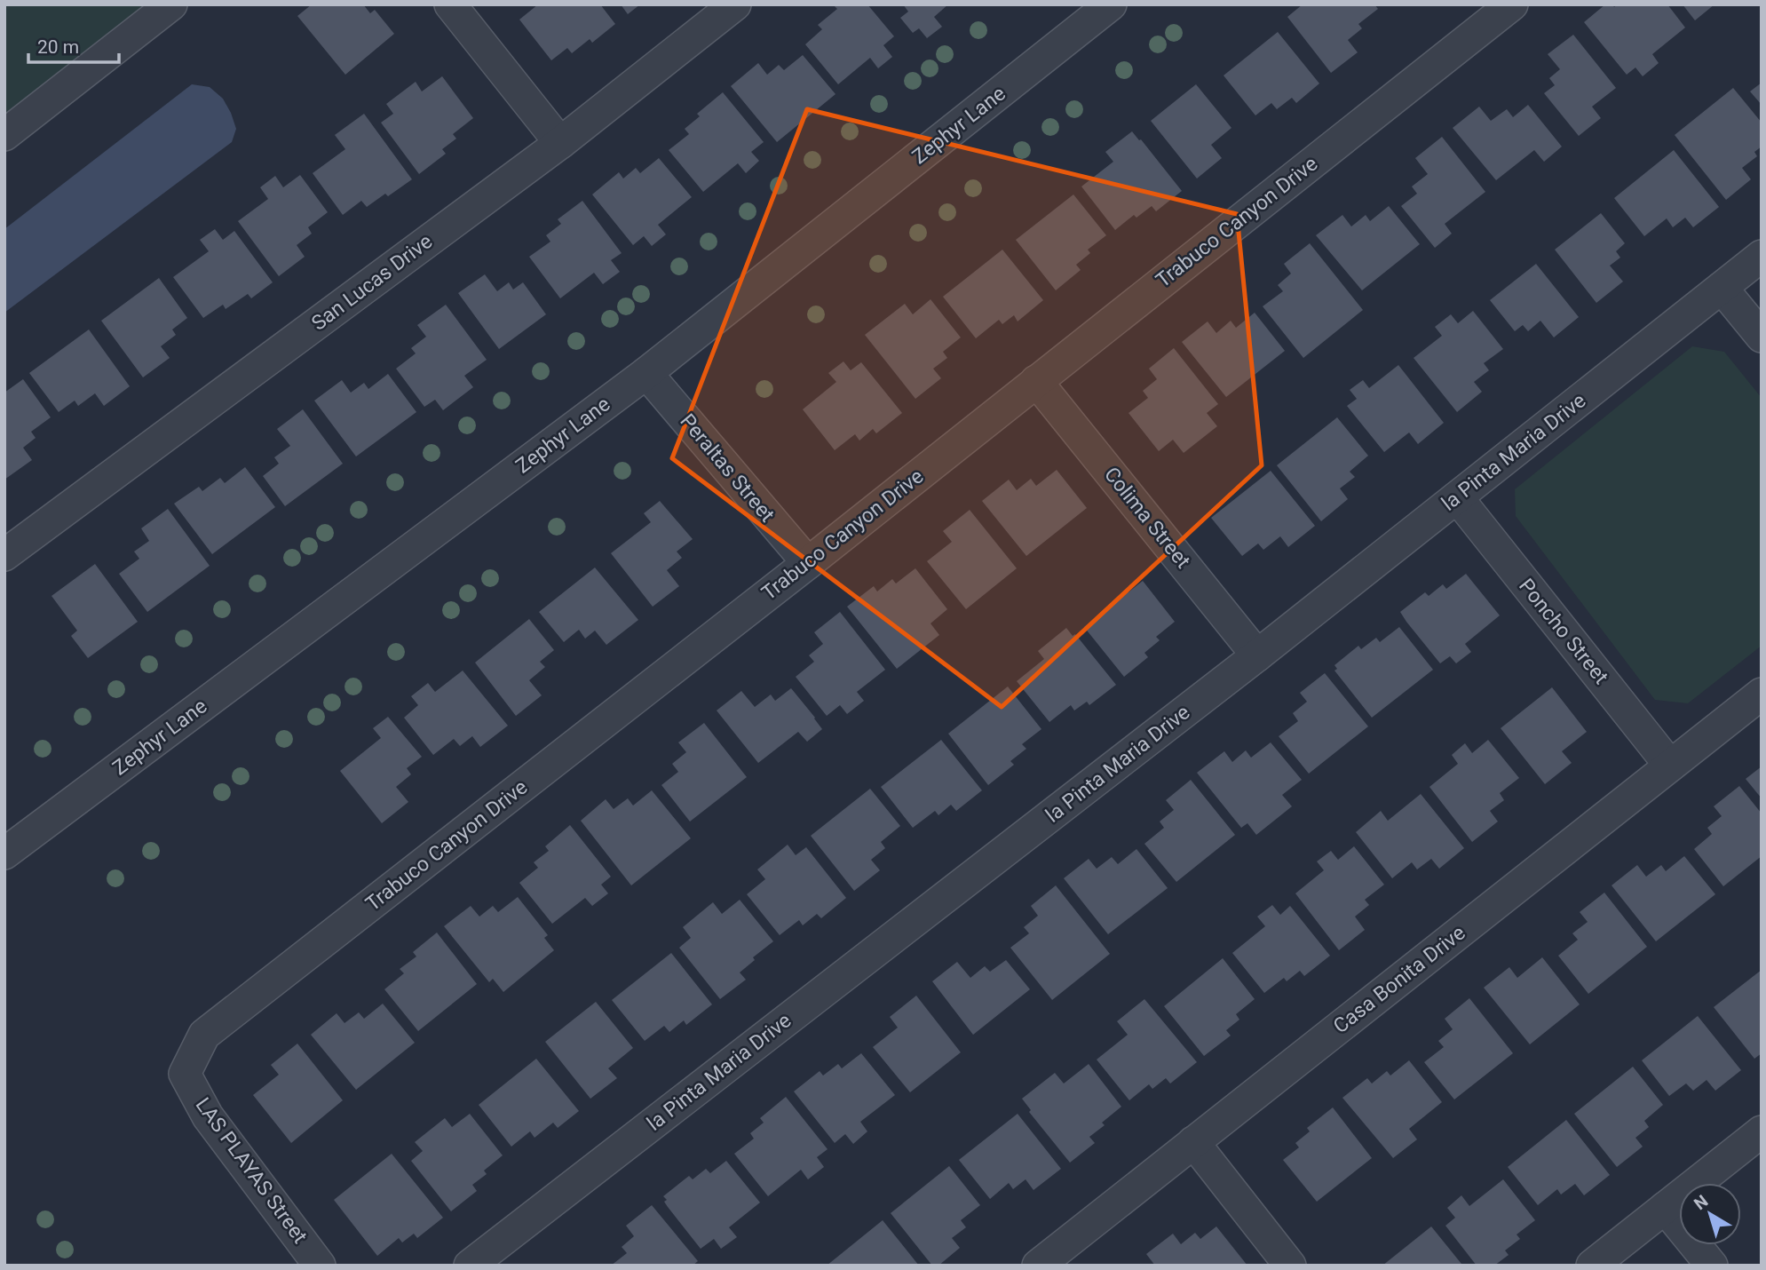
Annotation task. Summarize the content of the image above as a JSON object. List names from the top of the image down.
{
  "streets": {
    "street": [
      "Zephyr Lane",
      "Trabuco Canyon Drive",
      "San Lucas Drive",
      "la Pinta Maria Drive",
      "Peraltas Street",
      "Colima Street",
      "Poncho Street",
      "Casa Bonita Drive",
      "LAS PLAYAS Street"
    ]
  },
  "crossings": [
    ["Zephyr Lane", "Peraltas Street"],
    ["Trabuco Canyon Drive", "Peraltas Street"],
    ["Trabuco Canyon Drive", "Colima Street"],
    ["Trabuco Canyon Drive", "LAS PLAYAS Street"],
    ["la Pinta Maria Drive", "Colima Street"],
    ["la Pinta Maria Drive", "Poncho Street"],
    ["Poncho Street", "Casa Bonita Drive"]
  ],
  "scale_bar": "20 m",
  "north": "top left"
}
